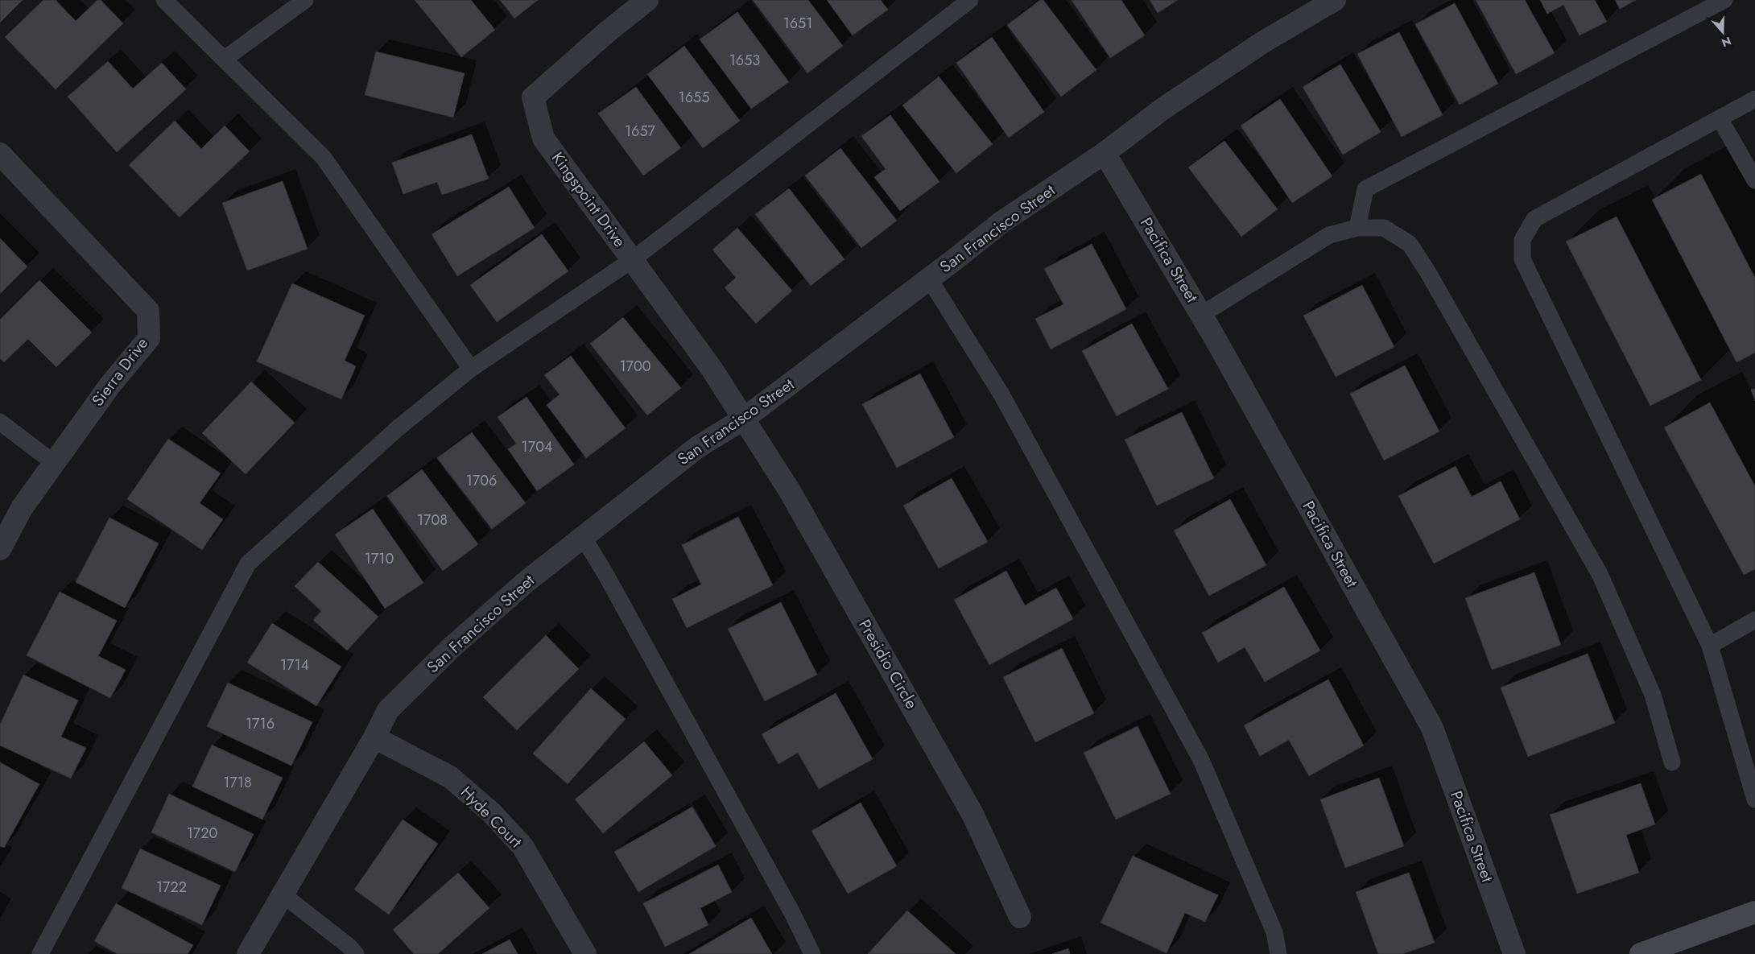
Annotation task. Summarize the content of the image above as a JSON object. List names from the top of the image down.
{
  "streets": {
    "street": [
      "Kingspoint Drive",
      "San Francisco Street",
      "Pacifica Street",
      "Sierra Drive",
      "Presidio Circle",
      "Hyde Court"
    ]
  },
  "crossings": [
    ["Kingspoint Drive", "San Francisco Street"],
    ["Kingspoint Drive", "Presidio Circle"],
    ["San Francisco Street", "Pacifica Street"],
    ["San Francisco Street", "Presidio Circle"],
    ["San Francisco Street", "Hyde Court"]
  ],
  "house_numbers": [
    "1651",
    "1653",
    "1655",
    "1657",
    "1700",
    "1704",
    "1706",
    "1708",
    "1710",
    "1714",
    "1716",
    "1718",
    "1720",
    "1722"
  ],
  "north": "bottom"
}
